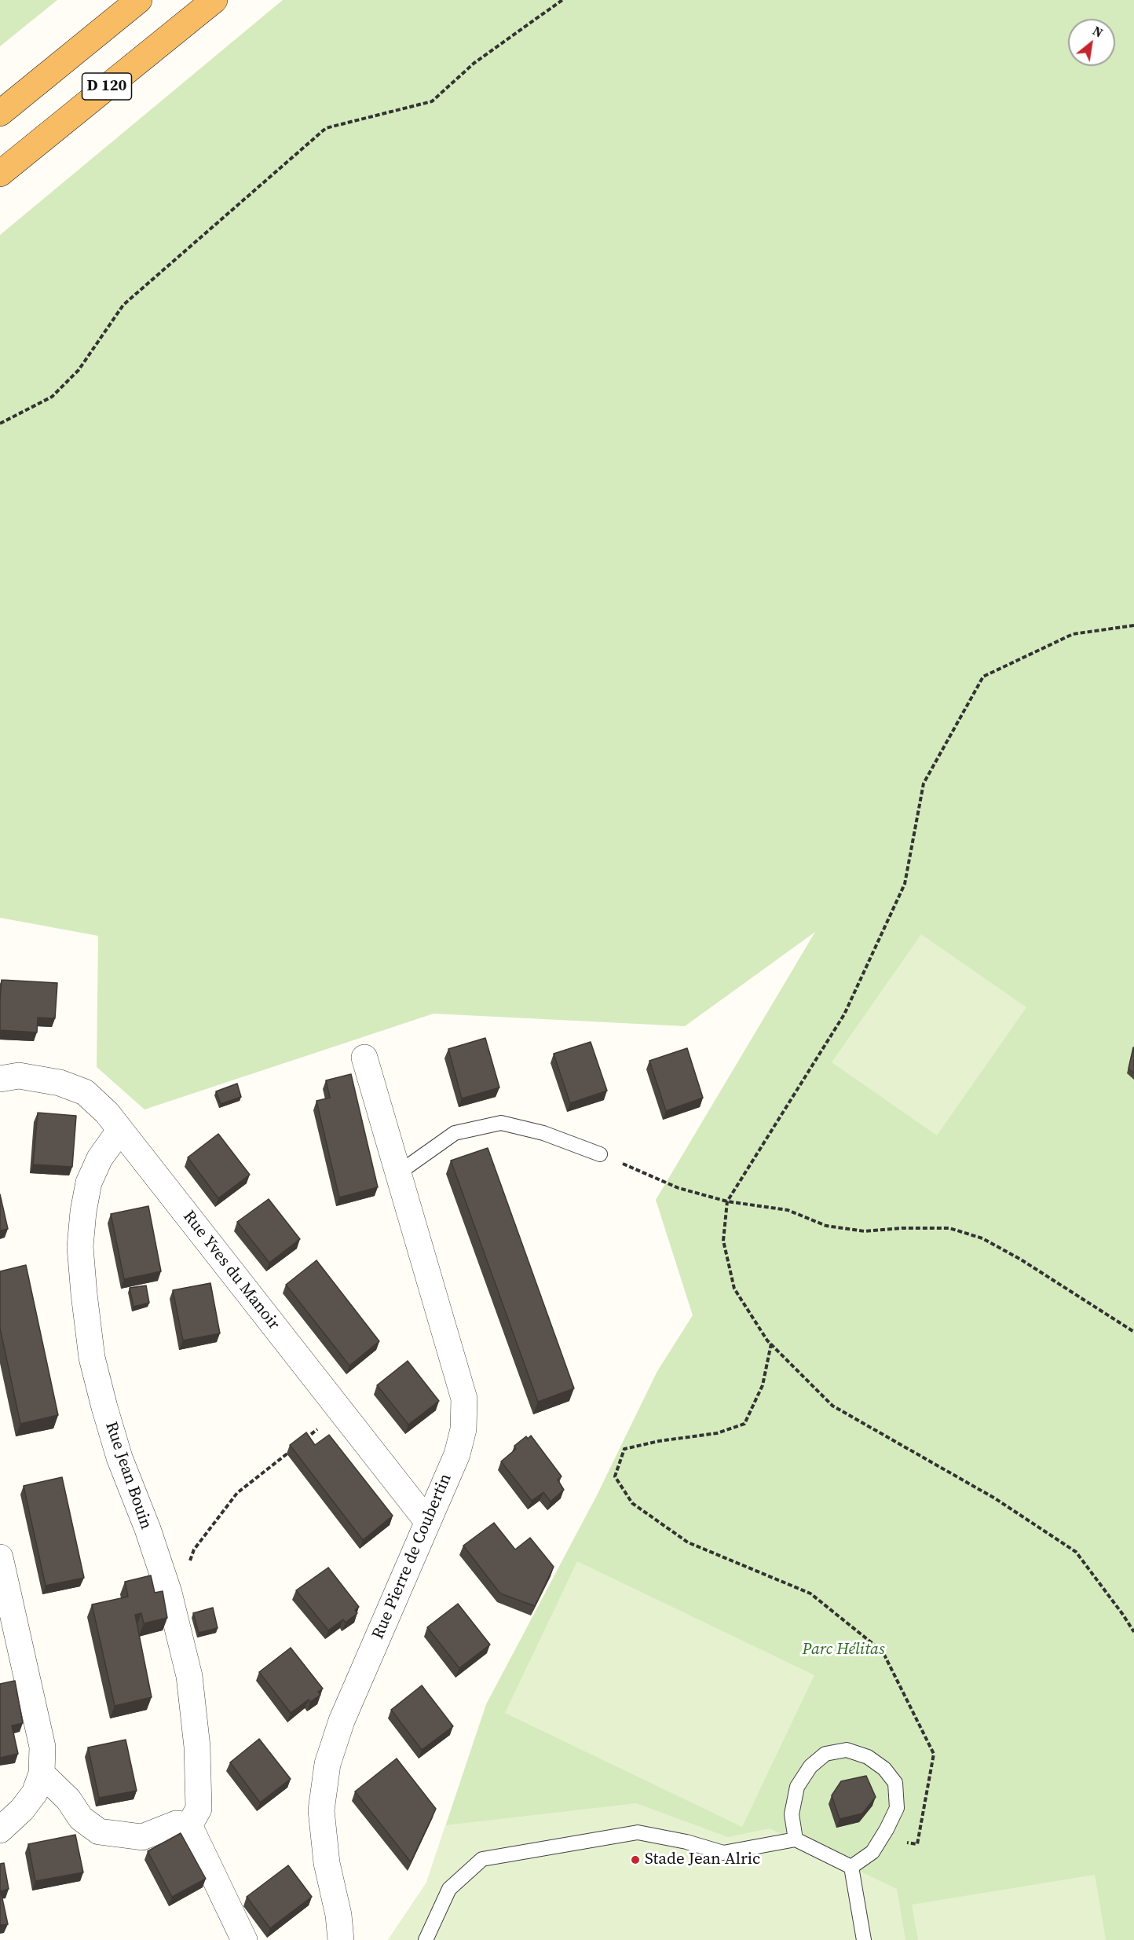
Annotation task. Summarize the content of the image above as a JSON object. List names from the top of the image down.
{
  "streets": {
    "highway": ["D 120"],
    "street": ["Rue Yves du Manoir", "Rue Jean Bouin", "Rue Pierre de Coubertin"]
  },
  "crossings": [
    ["Rue Yves du Manoir", "Rue Jean Bouin"],
    ["Rue Yves du Manoir", "Rue Pierre de Coubertin"]
  ],
  "parks": ["Parc Hélitas"],
  "places": ["Stade Jean Alric"],
  "north": "top right"
}
